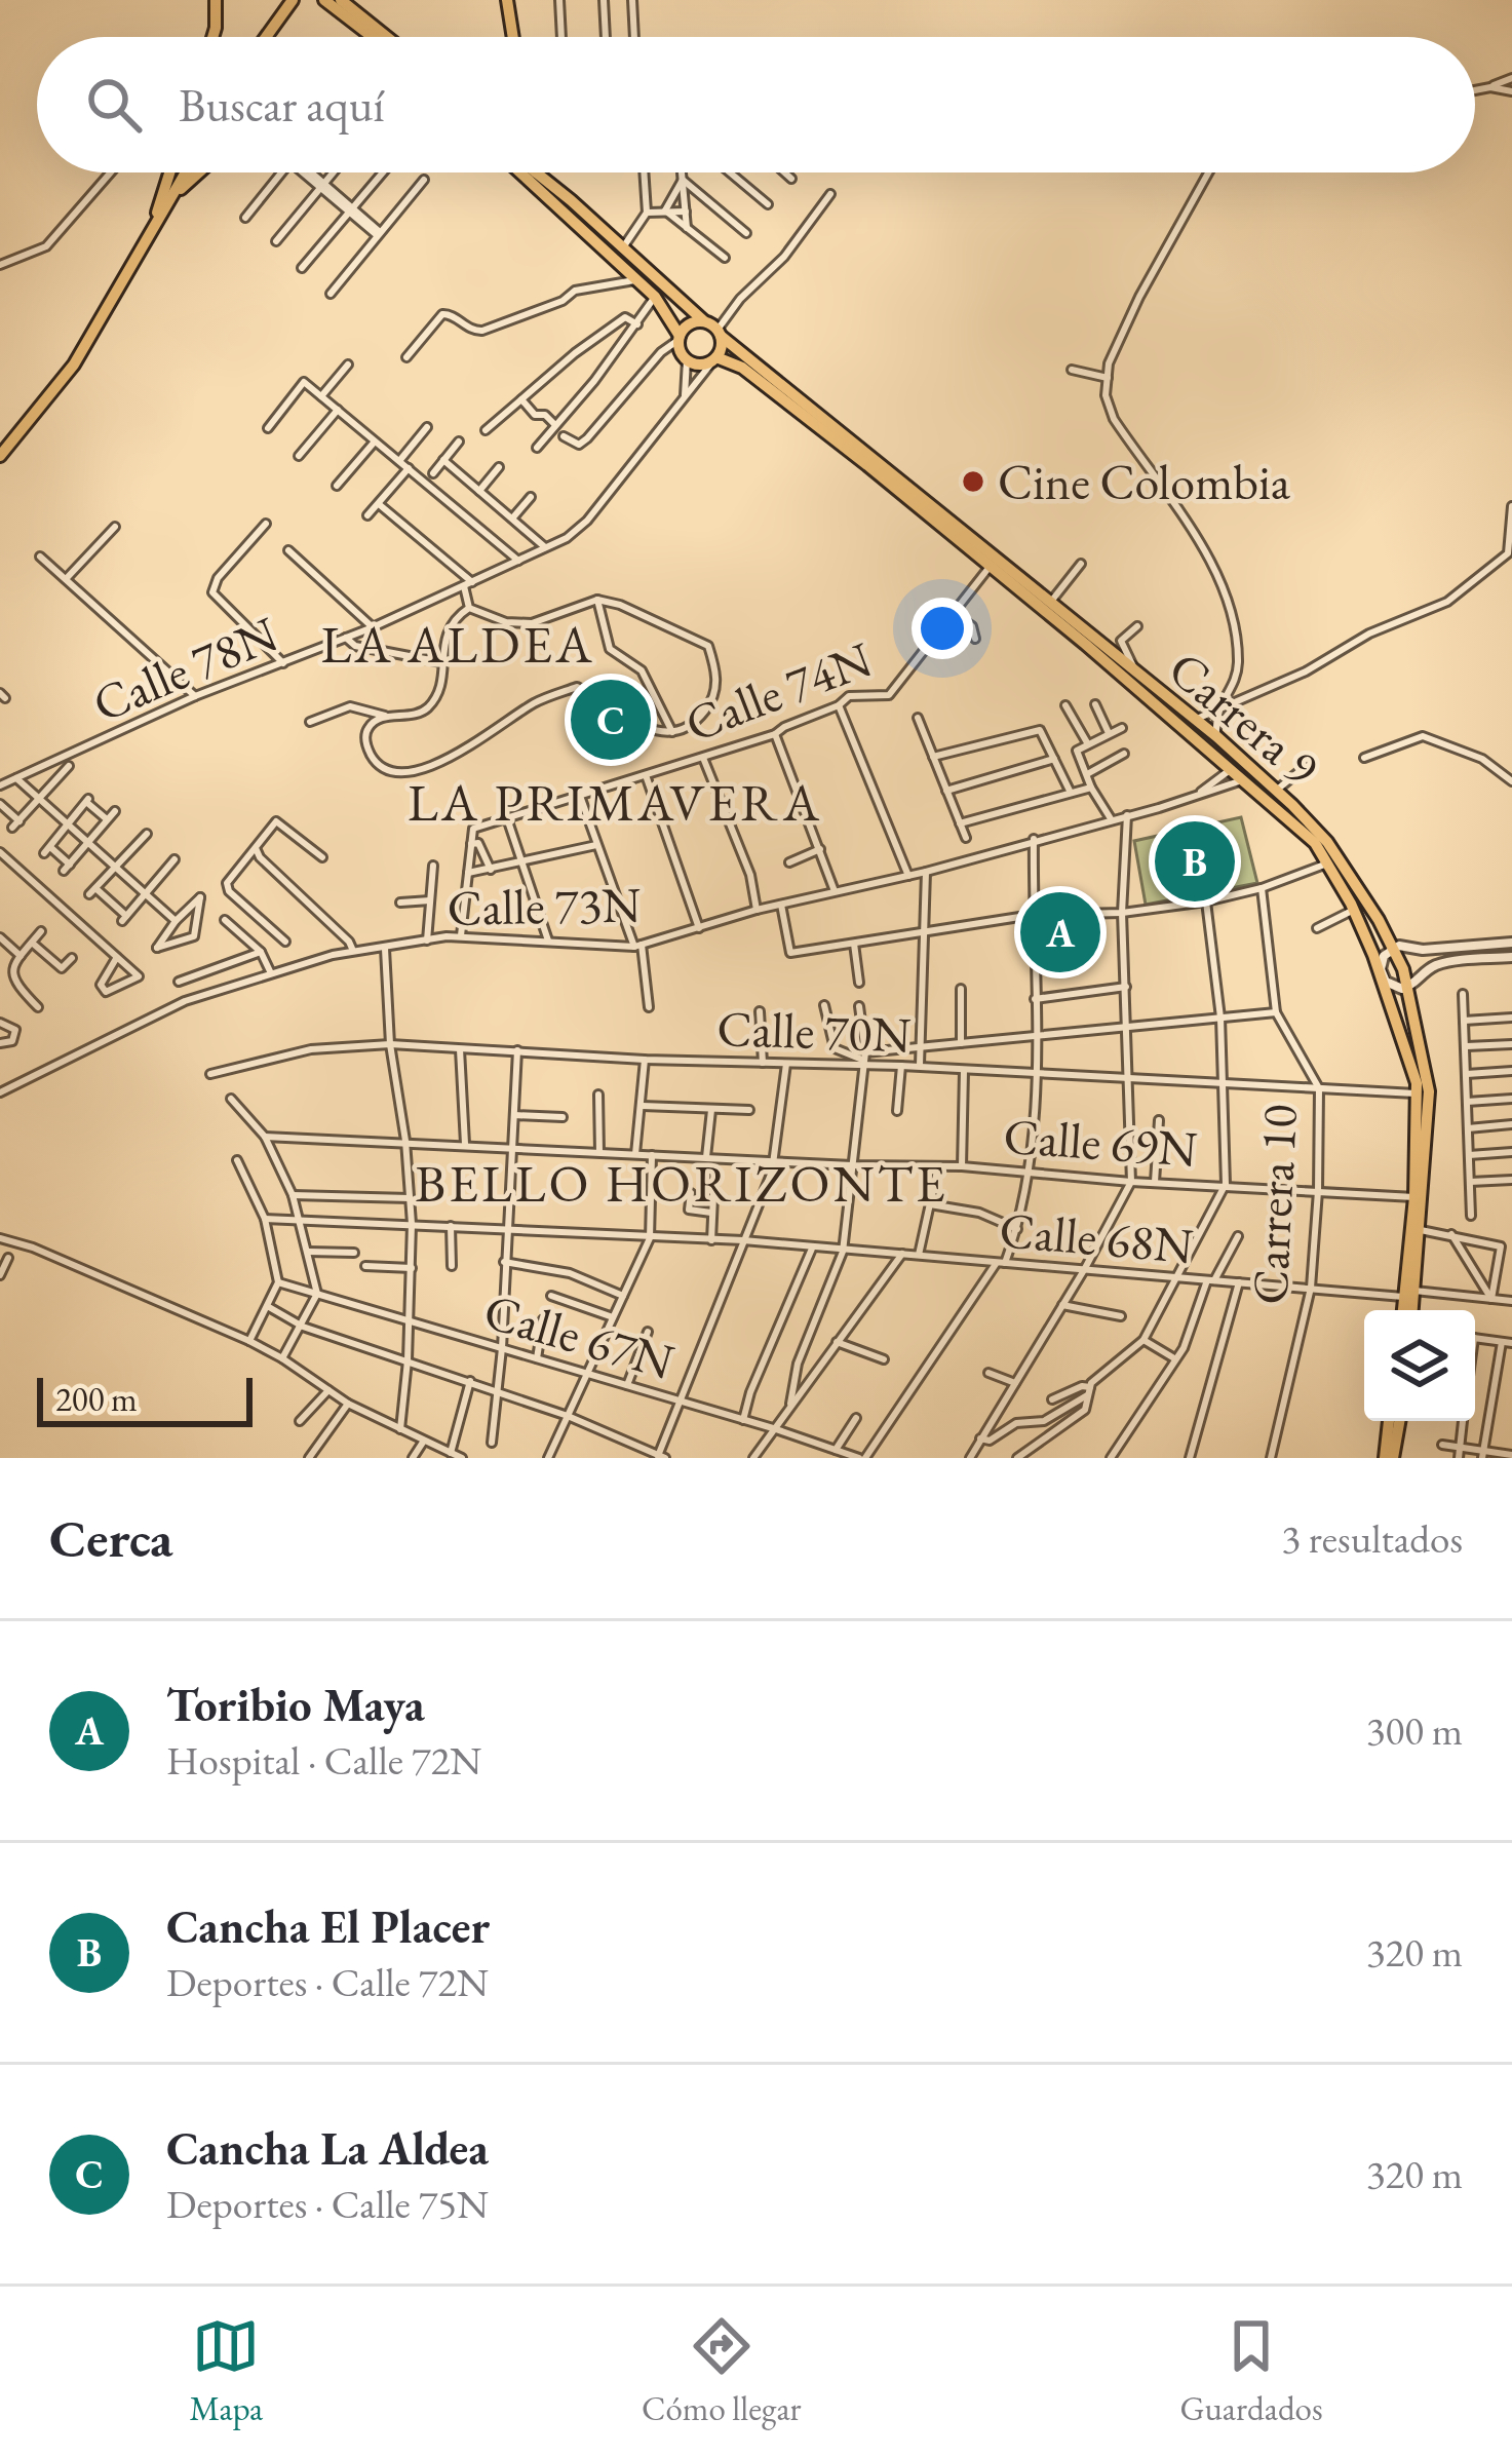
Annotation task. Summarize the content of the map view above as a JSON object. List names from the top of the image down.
{
  "streets": {
    "main road": ["Carrera 9"],
    "street": [
      "Calle 78N",
      "Calle 74N",
      "Calle 73N",
      "Calle 70N",
      "Calle 69N",
      "Carrera 10",
      "Calle 68N",
      "Calle 67N"
    ]
  },
  "crossings": [
    ["Calle 78N", "Carrera 9"],
    ["Calle 74N", "Carrera 9"],
    ["Carrera 9", "Calle 73N"],
    ["Carrera 9", "Calle 70N"],
    ["Carrera 9", "Calle 69N"],
    ["Carrera 9", "Calle 68N"],
    ["Calle 70N", "Carrera 10"],
    ["Calle 69N", "Carrera 10"],
    ["Carrera 10", "Calle 68N"]
  ],
  "districts": ["LA ALDEA", "LA PRIMAVERA", "BELLO HORIZONTE"],
  "places": ["Cine Colombia"],
  "scale_bar": "200 m",
  "page": {
    "search": "Buscar aquí",
    "pins": ["C", "B", "A"],
    "scale": "200 m",
    "heading": ["Cerca", "3 resultados"],
    "list": [
      {
        "mark": "A",
        "name": "Toribio Maya",
        "note": "Hospital · Calle 72N",
        "value": "300 m"
      },
      {
        "mark": "B",
        "name": "Cancha El Placer",
        "note": "Deportes · Calle 72N",
        "value": "320 m"
      },
      {
        "mark": "C",
        "name": "Cancha La Aldea",
        "note": "Deportes · Calle 75N",
        "value": "320 m"
      }
    ],
    "nav": ["Mapa", "Cómo llegar", "Guardados"]
  }
}
